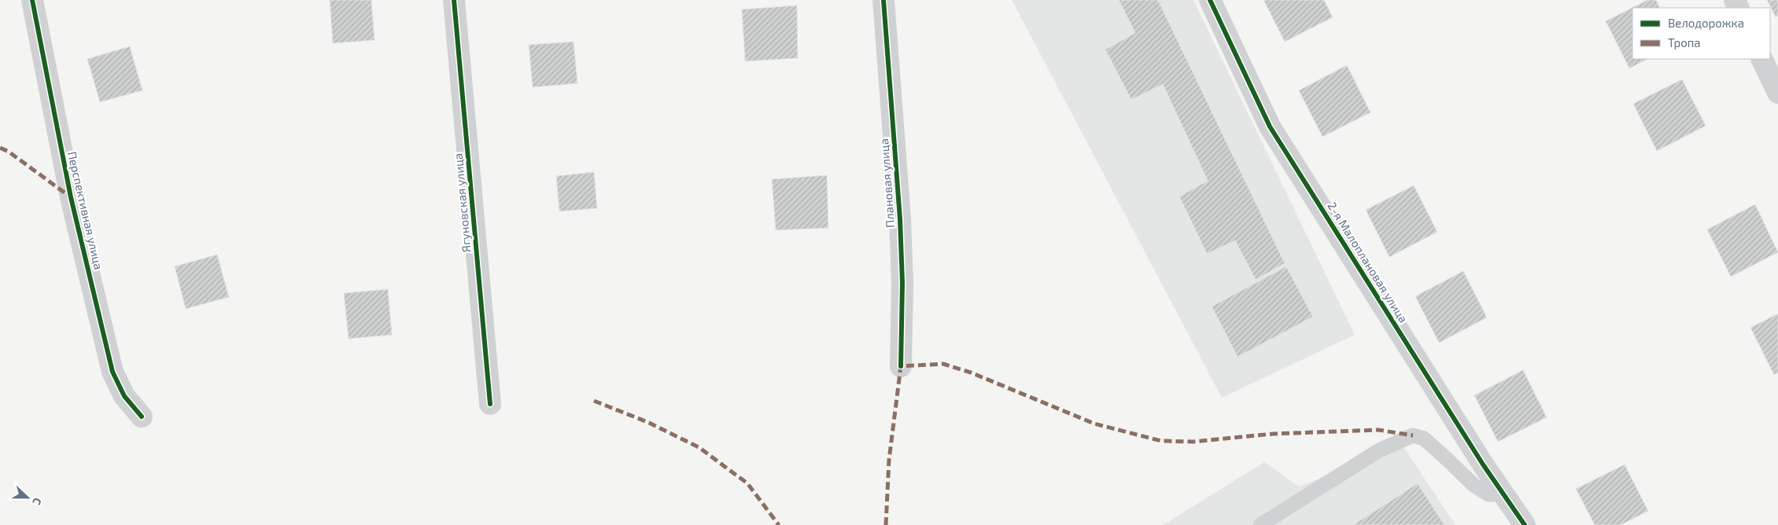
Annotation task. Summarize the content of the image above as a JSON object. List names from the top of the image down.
{
  "streets": {
    "street": [
      "Плановая улица",
      "Ягуновская улица",
      "Перспективная улица",
      "2-я Малоплановая улица"
    ]
  },
  "legend": ["Велодорожка", "Тропа"],
  "north": "right"
}
